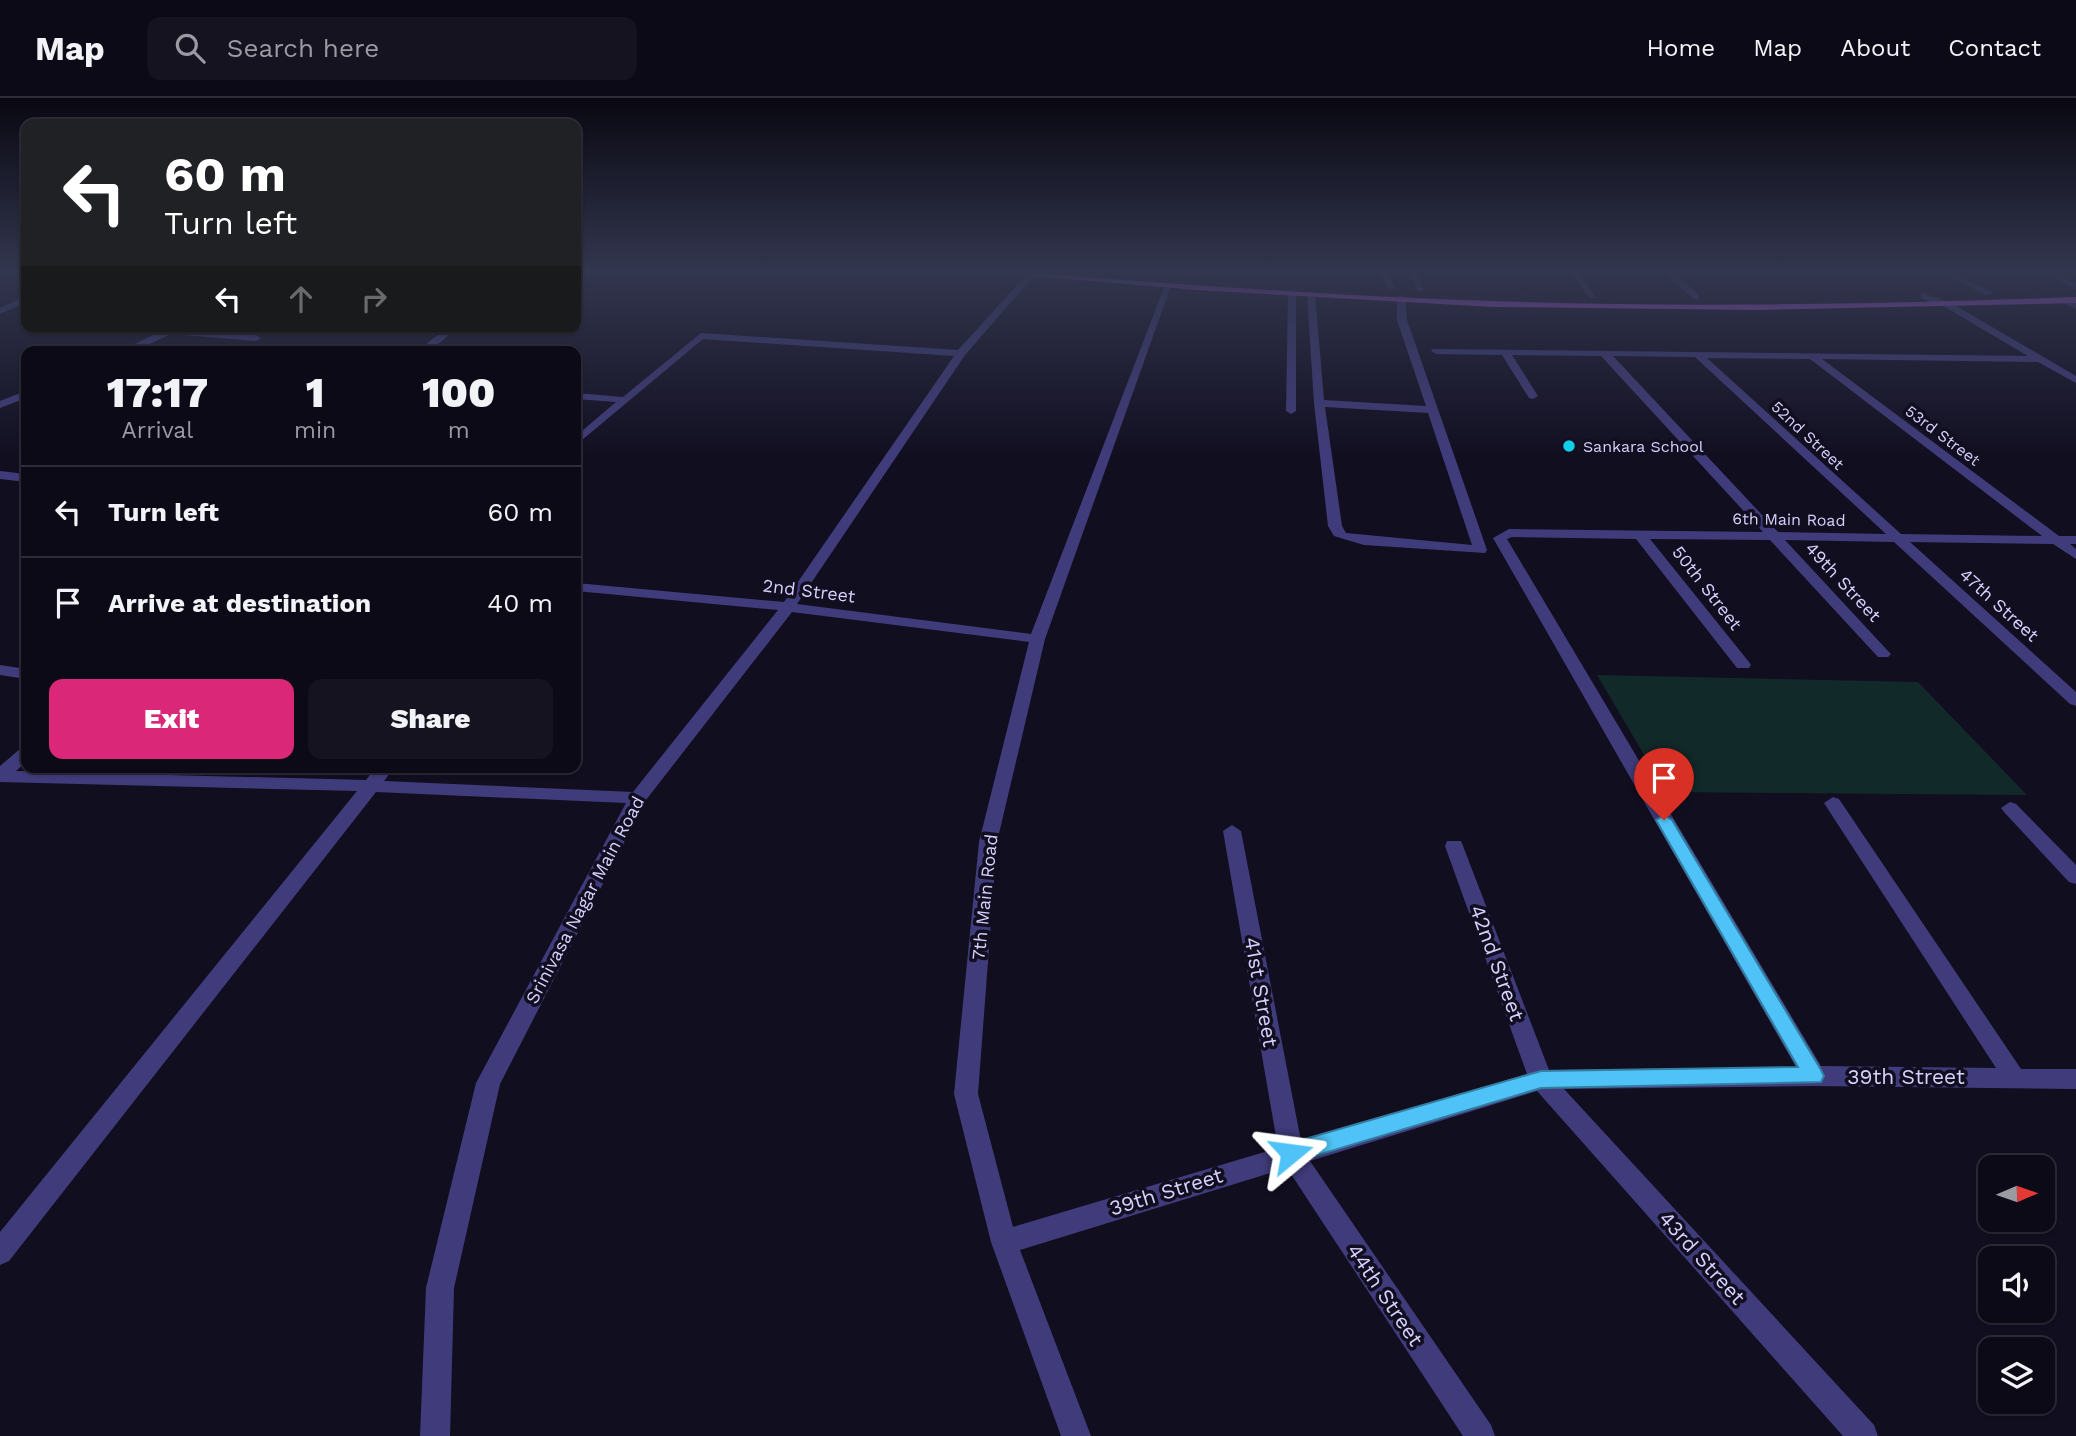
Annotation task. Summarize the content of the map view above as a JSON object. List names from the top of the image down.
{
  "streets": {
    "street": [
      "52nd Street",
      "53rd Street",
      "6th Main Road",
      "49th Street",
      "50th Street",
      "2nd Street",
      "47th Street",
      "7th Main Road",
      "Srinivasa Nagar Main Road",
      "42nd Street",
      "41st Street",
      "39th Street",
      "43rd Street",
      "44th Street"
    ]
  },
  "crossings": [
    ["52nd Street", "6th Main Road"],
    ["52nd Street", "47th Street"],
    ["53rd Street", "6th Main Road"],
    ["6th Main Road", "49th Street"],
    ["6th Main Road", "50th Street"],
    ["6th Main Road", "47th Street"],
    ["6th Main Road", "39th Street"],
    ["2nd Street", "7th Main Road"],
    ["2nd Street", "Srinivasa Nagar Main Road"],
    ["7th Main Road", "39th Street"],
    ["42nd Street", "39th Street"],
    ["42nd Street", "43rd Street"],
    ["41st Street", "39th Street"],
    ["41st Street", "44th Street"],
    ["39th Street", "43rd Street"],
    ["39th Street", "44th Street"]
  ],
  "places": ["Sankara School"],
  "north": "right",
  "page": {
    "header": "Map",
    "search": "Search here",
    "nav": [
      "Home",
      "Map",
      "About",
      "Contact"
    ],
    "turn": ["60 m", "Turn left"],
    "eta": [
      "17:17",
      "Arrival",
      "1",
      "min",
      "100",
      "m"
    ],
    "list": [
      {
        "name": "Turn left",
        "value": "60 m"
      },
      {
        "name": "Arrive at destination",
        "value": "40 m"
      }
    ],
    "buttons": ["Exit", "Share"]
  }
}
